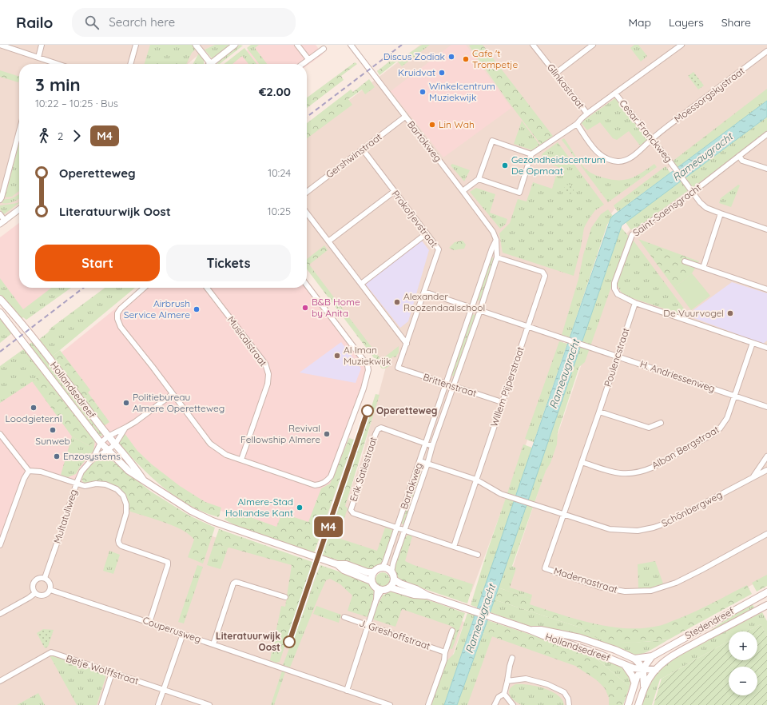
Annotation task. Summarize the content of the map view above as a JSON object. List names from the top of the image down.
{
  "streets": {
    "main road": ["Hollandsedreef", "Stedendreef"],
    "street": [
      "Glinkastraat",
      "Moessorgskystraat",
      "Cesar Franckweg",
      "Bartokweg",
      "Gershwinstraat",
      "Saint-Saensgracht",
      "Prokofjevstraat",
      "Musicalstraat",
      "Poulencstraat",
      "H. Andriessenweg",
      "Brittenstraat",
      "Willem Pijperstraat",
      "Alban Bergstraat",
      "Erik Satiestraat",
      "Schönbergweg",
      "Multatuliweg",
      "Madernastraat",
      "Couperusweg",
      "J. Greshoffstraat",
      "Betje Wolffstraat"
    ]
  },
  "crossings": [
    ["Glinkastraat", "Moessorgskystraat"],
    ["Glinkastraat", "Cesar Franckweg"],
    ["Moessorgskystraat", "Cesar Franckweg"],
    ["Cesar Franckweg", "Saint-Saensgracht"],
    ["Bartokweg", "Gershwinstraat"],
    ["Bartokweg", "Brittenstraat"],
    ["Bartokweg", "Willem Pijperstraat"],
    ["Bartokweg", "Hollandsedreef"],
    ["Bartokweg", "Erik Satiestraat"],
    ["Gershwinstraat", "Prokofjevstraat"],
    ["Saint-Saensgracht", "Poulencstraat"],
    ["Saint-Saensgracht", "Alban Bergstraat"],
    ["Prokofjevstraat", "Brittenstraat"],
    ["Poulencstraat", "H. Andriessenweg"],
    ["Poulencstraat", "Alban Bergstraat"],
    ["Poulencstraat", "Schönbergweg"],
    ["Poulencstraat", "Madernastraat"],
    ["H. Andriessenweg", "Willem Pijperstraat"],
    ["H. Andriessenweg", "Alban Bergstraat"],
    ["Brittenstraat", "Willem Pijperstraat"],
    ["Willem Pijperstraat", "Schönbergweg"],
    ["Hollandsedreef", "Multatuliweg"],
    ["Schönbergweg", "Madernastraat"],
    ["Multatuliweg", "Couperusweg"]
  ],
  "water": ["Rameaugracht"],
  "places": [
    "Discus Zodiak",
    "Cafe 't Trompetje",
    "Kruidvat",
    "Winkelcentrum Muziekwijk",
    "Lin Wah",
    "Gezondheidscentrum De Opmaat",
    "Alexander Roozendaalschool",
    "B&B Home by Anita",
    "Airbrush Service Almere",
    "De Vuurvogel",
    "Al Iman Muziekwijk",
    "Politiebureau Almere Operetteweg",
    "Loodgieter.nl",
    "Operetteweg",
    "Sunweb",
    "Revival Fellowship Almere",
    "Enzosystems",
    "Almere-Stad Hollandse Kant",
    "Literatuurwijk Oost"
  ],
  "lines": ["bus line M4"],
  "page": {
    "header": "Railo",
    "search": "Search here",
    "nav": ["Map", "Layers", "Share"],
    "on_map": "M4",
    "heading": ["3 min", "10:22 – 10:25 · Bus", "€2.00"],
    "legs": ["2", "M4"],
    "list": [
      {
        "name": "Operetteweg",
        "value": "10:24"
      },
      {
        "name": "Literatuurwijk Oost",
        "value": "10:25"
      }
    ],
    "buttons": ["Start", "Tickets"],
    "map_buttons": ["+", "−"]
  }
}
